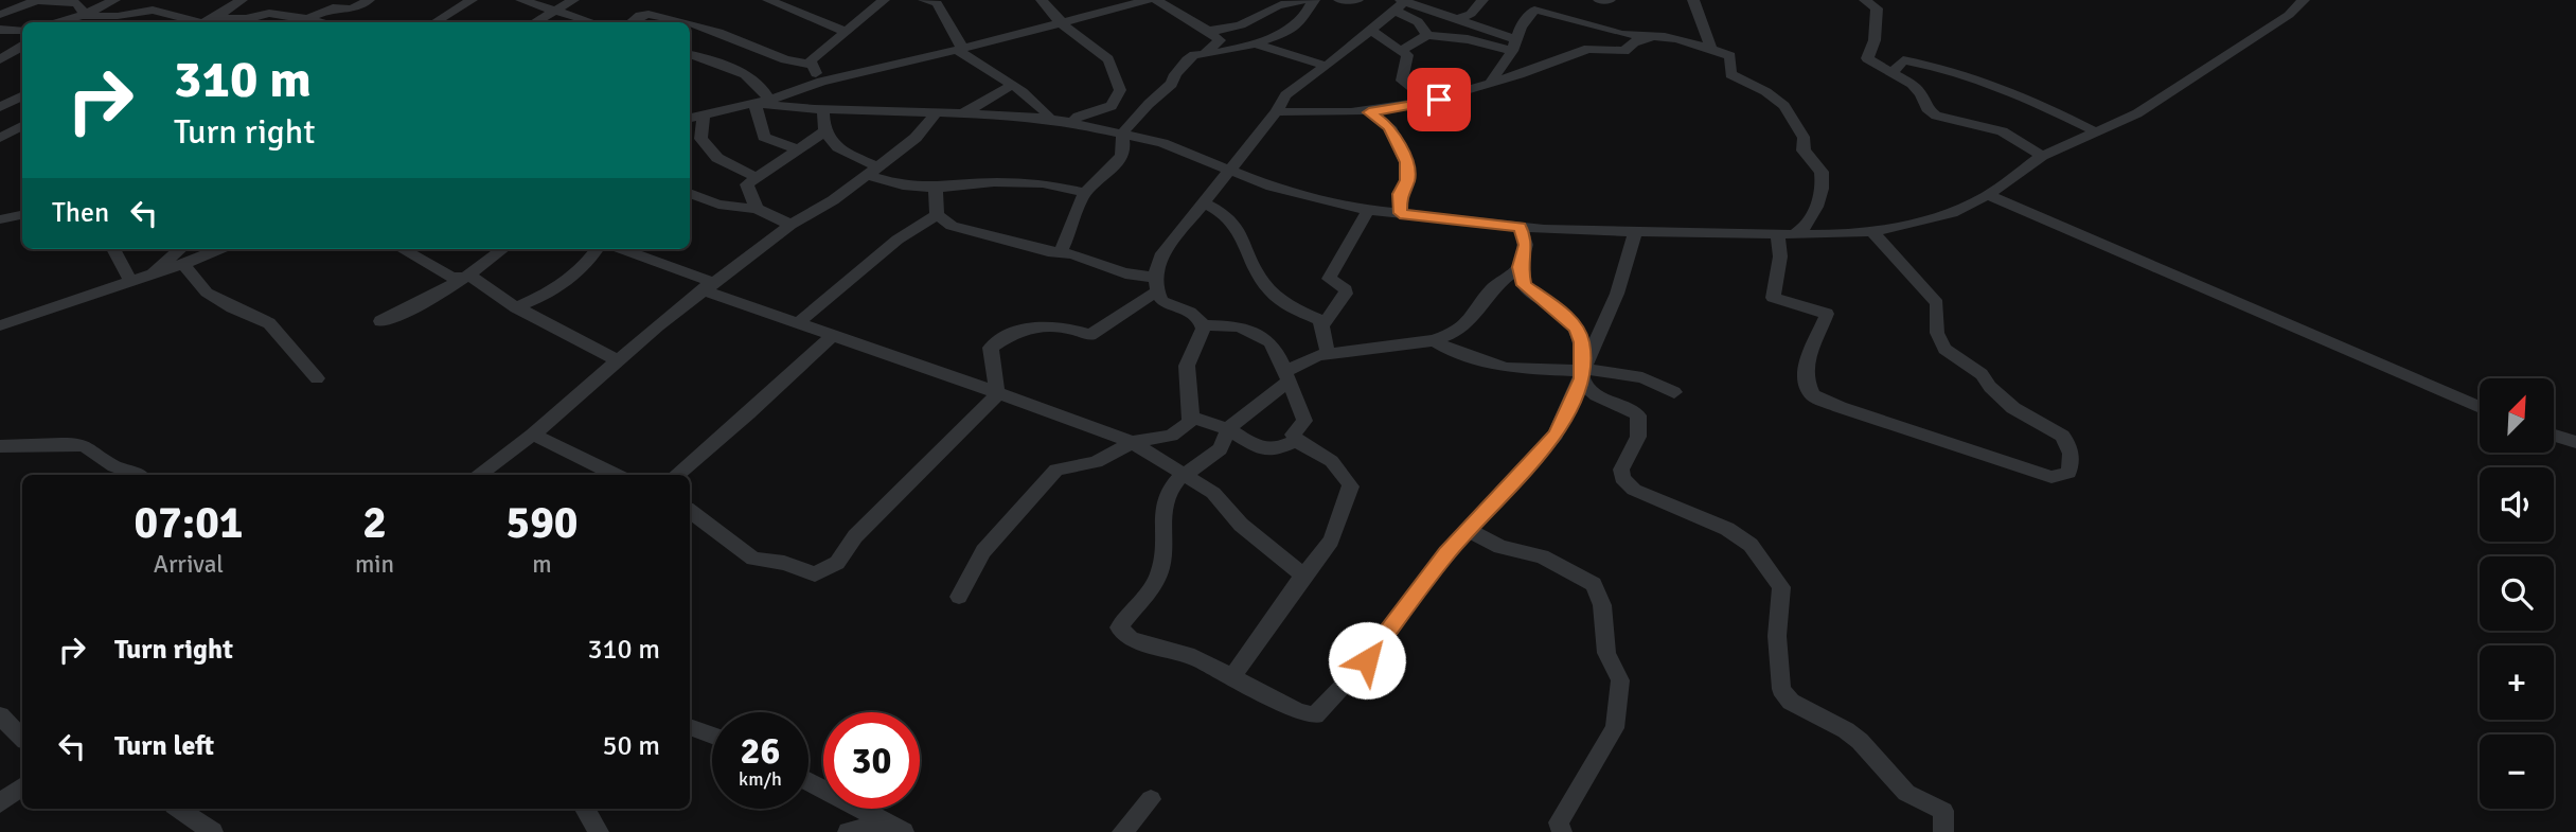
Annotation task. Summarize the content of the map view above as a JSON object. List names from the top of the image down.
{
  "north": "top right",
  "page": {
    "turn": ["310 m", "Turn right"],
    "then": "Then",
    "map_buttons": ["+", "−"],
    "eta": [
      "07:01",
      "Arrival",
      "2",
      "min",
      "590",
      "m"
    ],
    "list": [
      {
        "name": "Turn right",
        "value": "310 m"
      },
      {
        "name": "Turn left",
        "value": "50 m"
      }
    ],
    "speed": "26 km/h",
    "limit": "30"
  }
}
